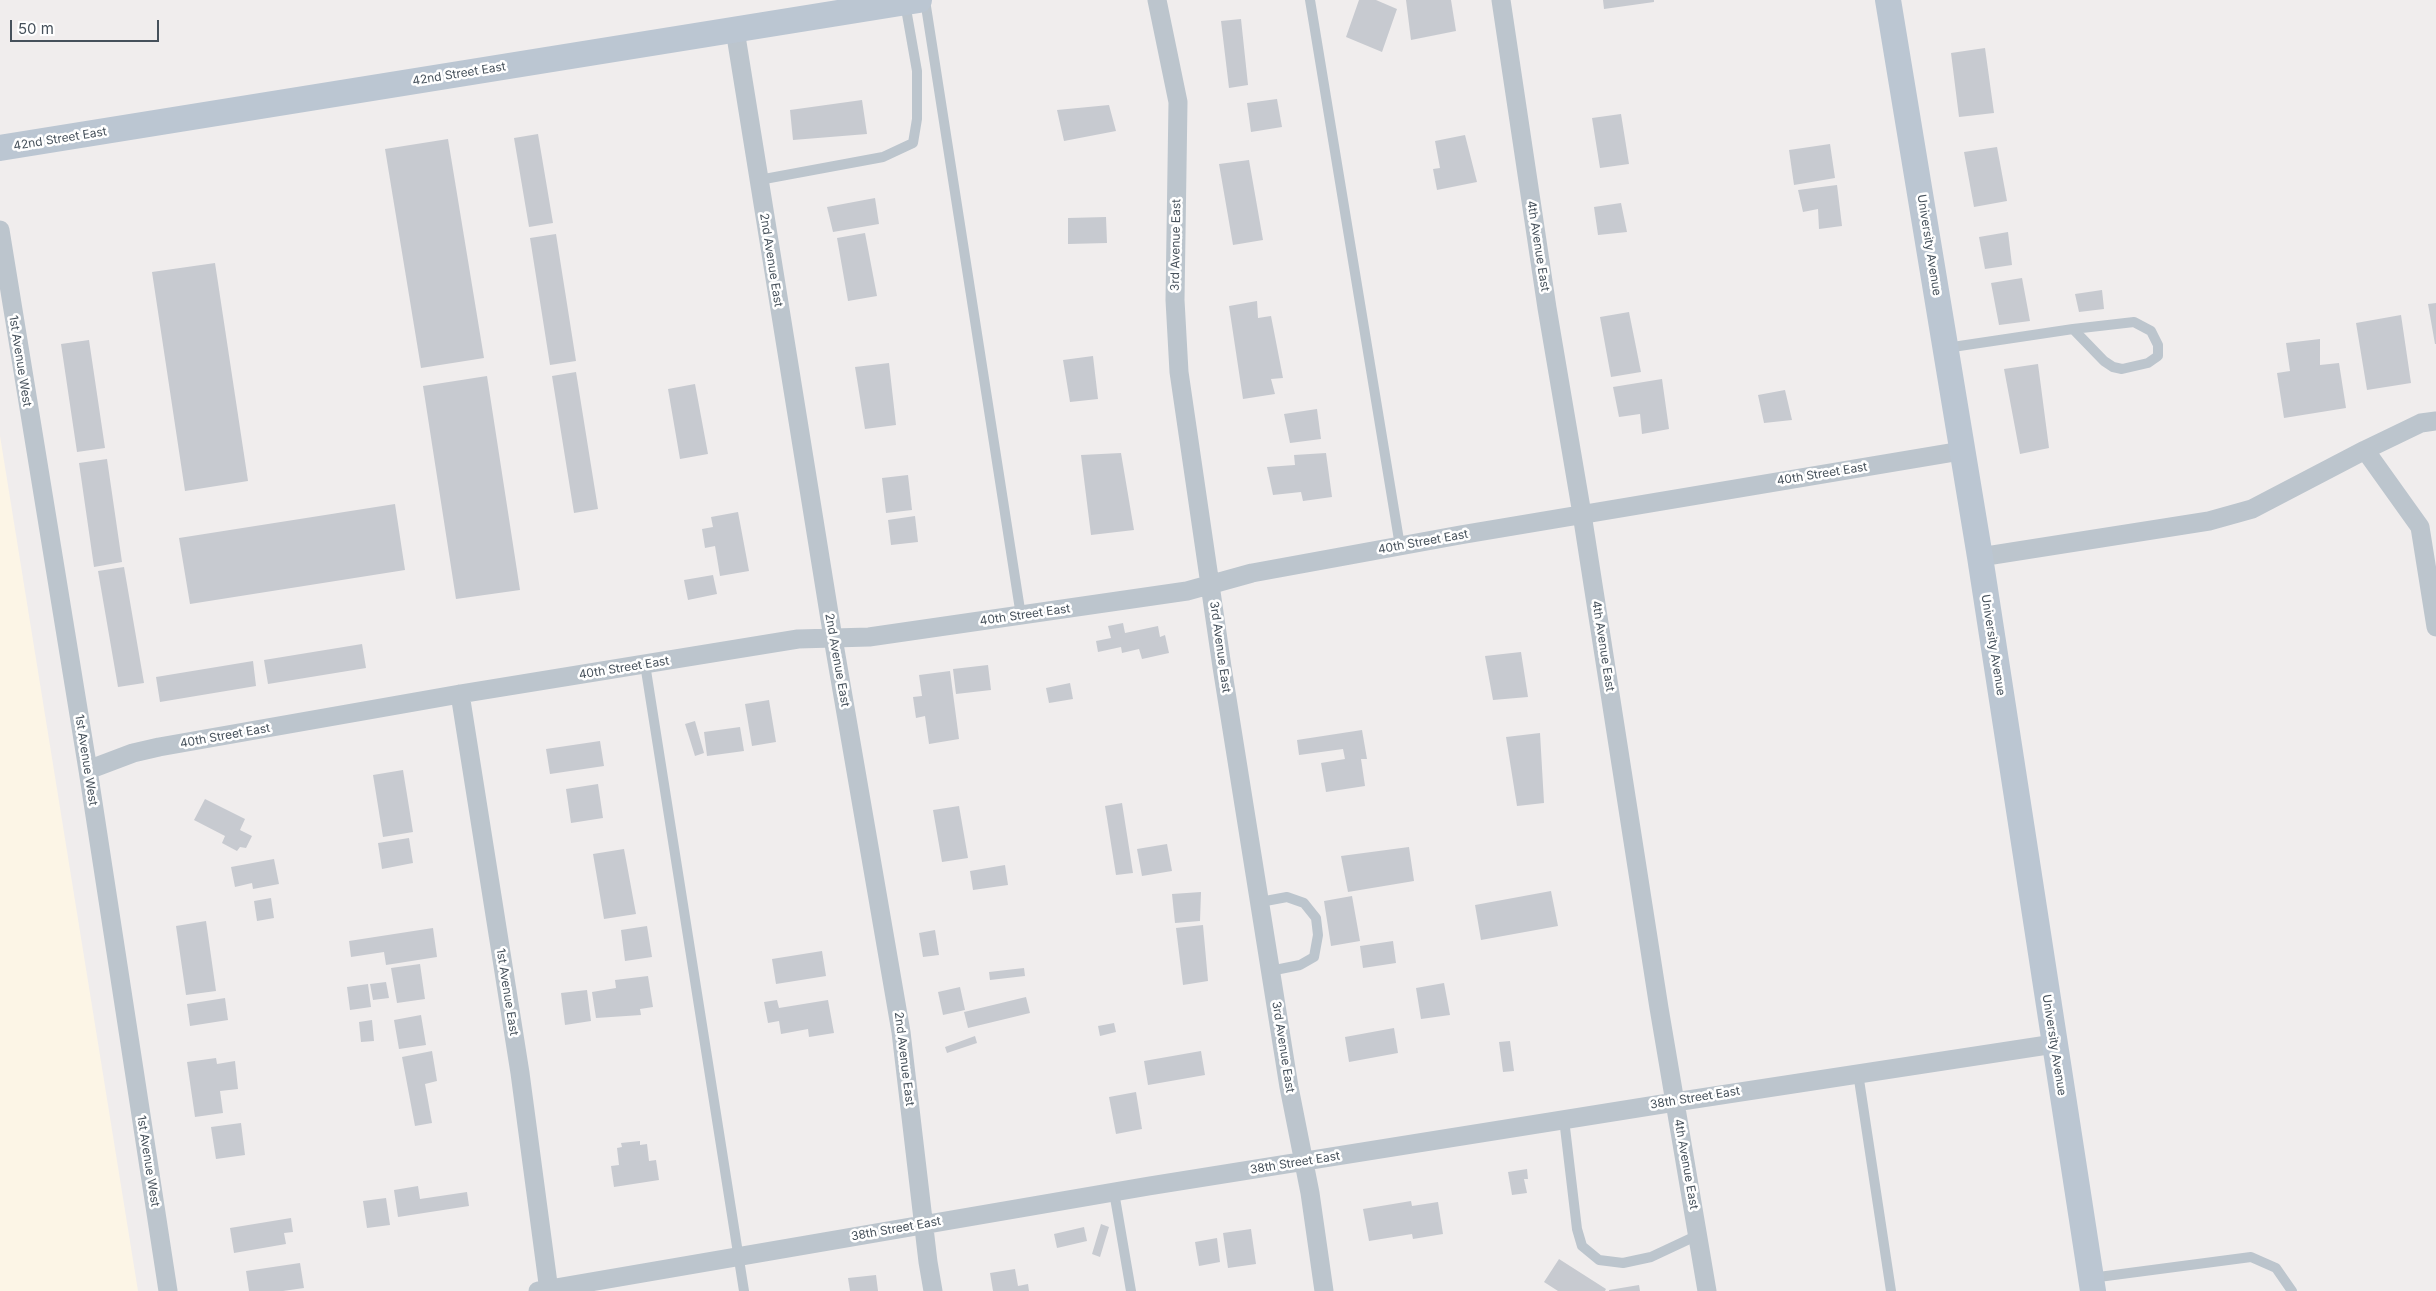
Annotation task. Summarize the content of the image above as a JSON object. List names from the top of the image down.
{
  "streets": {
    "street": [
      "42nd Street East",
      "3rd Avenue East",
      "University Avenue",
      "4th Avenue East",
      "2nd Avenue East",
      "1st Avenue West",
      "40th Street East",
      "1st Avenue East",
      "38th Street East"
    ]
  },
  "crossings": [
    ["42nd Street East", "2nd Avenue East"],
    ["3rd Avenue East", "40th Street East"],
    ["3rd Avenue East", "38th Street East"],
    ["University Avenue", "40th Street East"],
    ["University Avenue", "38th Street East"],
    ["4th Avenue East", "40th Street East"],
    ["4th Avenue East", "38th Street East"],
    ["2nd Avenue East", "40th Street East"],
    ["2nd Avenue East", "38th Street East"],
    ["1st Avenue West", "40th Street East"],
    ["40th Street East", "1st Avenue East"],
    ["1st Avenue East", "38th Street East"]
  ],
  "scale_bar": "50 m"
}
